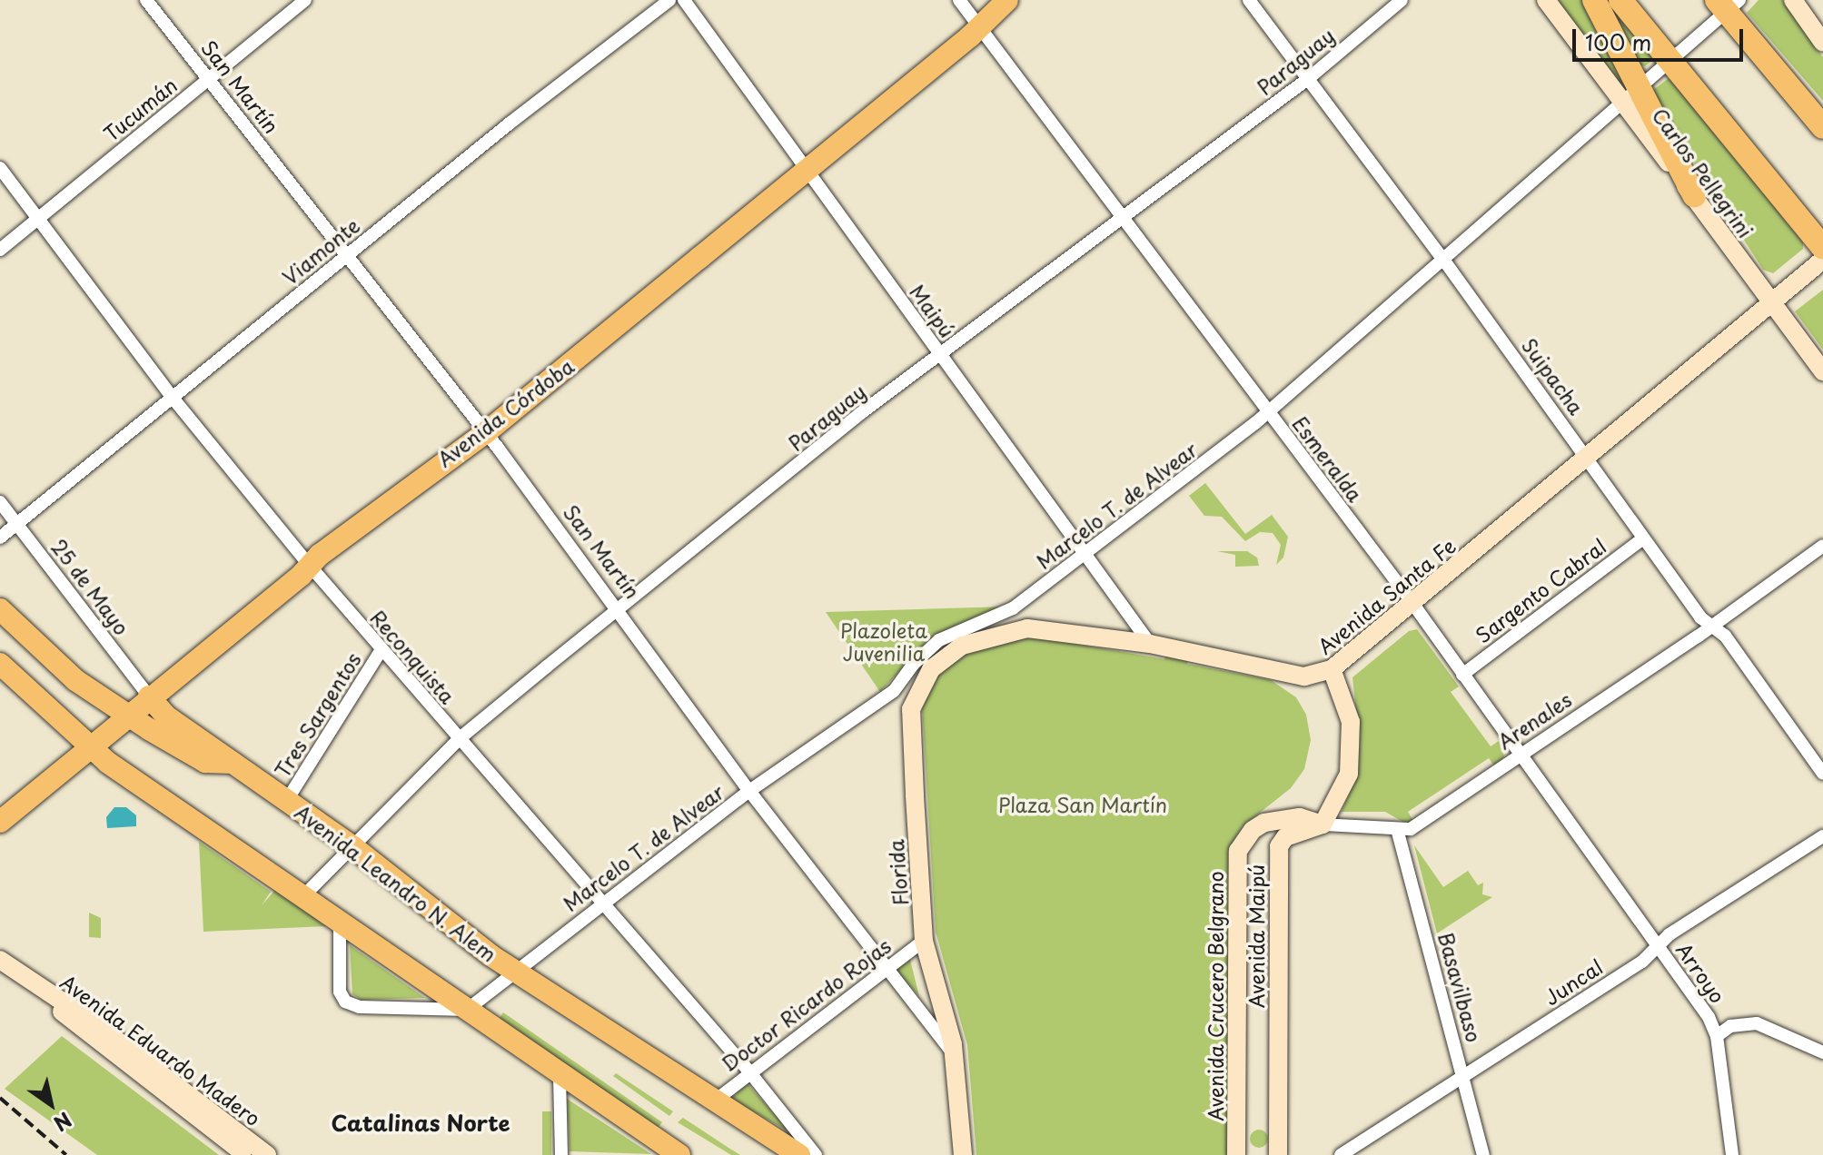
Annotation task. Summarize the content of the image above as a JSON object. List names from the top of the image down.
{
  "streets": {
    "main road": [
      "Carlos Pellegrini",
      "Avenida Córdoba",
      "Avenida Santa Fe",
      "Arenales",
      "Florida",
      "Avenida Leandro N. Alem",
      "Avenida Maipú",
      "Avenida Crucero Belgrano",
      "Avenida Eduardo Madero"
    ],
    "street": [
      "Paraguay",
      "San Martín",
      "Tucumán",
      "Viamonte",
      "Maipú",
      "Suipacha",
      "Esmeralda",
      "Marcelo T. de Alvear",
      "25 de Mayo",
      "Sargento Cabral",
      "Reconquista",
      "Tres Sargentos",
      "Arroyo",
      "Juncal",
      "Basavilbaso",
      "Doctor Ricardo Rojas"
    ]
  },
  "crossings": [
    ["Paraguay", "San Martín"],
    ["Paraguay", "Maipú"],
    ["Paraguay", "Suipacha"],
    ["Paraguay", "Esmeralda"],
    ["Paraguay", "Reconquista"],
    ["Paraguay", "Avenida Leandro N. Alem"],
    ["San Martín", "Tucumán"],
    ["San Martín", "Viamonte"],
    ["San Martín", "Avenida Córdoba"],
    ["San Martín", "Marcelo T. de Alvear"],
    ["San Martín", "Florida"],
    ["San Martín", "Doctor Ricardo Rojas"],
    ["Tucumán", "Reconquista"],
    ["Carlos Pellegrini", "Avenida Santa Fe"],
    ["Viamonte", "25 de Mayo"],
    ["Viamonte", "Reconquista"],
    ["Maipú", "Avenida Córdoba"],
    ["Maipú", "Marcelo T. de Alvear"],
    ["Maipú", "Avenida Santa Fe"],
    ["Suipacha", "Marcelo T. de Alvear"],
    ["Suipacha", "Sargento Cabral"],
    ["Suipacha", "Avenida Santa Fe"],
    ["Suipacha", "Arenales"],
    ["Avenida Córdoba", "Esmeralda"],
    ["Avenida Córdoba", "25 de Mayo"],
    ["Avenida Córdoba", "Reconquista"],
    ["Avenida Córdoba", "Avenida Leandro N. Alem"],
    ["Esmeralda", "Marcelo T. de Alvear"],
    ["Esmeralda", "Sargento Cabral"],
    ["Esmeralda", "Avenida Santa Fe"],
    ["Esmeralda", "Arenales"],
    ["Esmeralda", "Arroyo"],
    ["Esmeralda", "Juncal"],
    ["Marcelo T. de Alvear", "Reconquista"],
    ["Marcelo T. de Alvear", "Avenida Leandro N. Alem"],
    ["Avenida Santa Fe", "Florida"],
    ["Reconquista", "Tres Sargentos"],
    ["Reconquista", "Doctor Ricardo Rojas"],
    ["Tres Sargentos", "Avenida Leandro N. Alem"],
    ["Arenales", "Avenida Maipú"],
    ["Arenales", "Basavilbaso"],
    ["Arenales", "Avenida Crucero Belgrano"],
    ["Florida", "Doctor Ricardo Rojas"],
    ["Avenida Leandro N. Alem", "Doctor Ricardo Rojas"],
    ["Arroyo", "Juncal"],
    ["Juncal", "Basavilbaso"]
  ],
  "districts": ["Catalinas Norte"],
  "parks": ["Plazoleta Juvenilia", "Plaza San Martín"],
  "scale_bar": "100 m",
  "north": "bottom right"
}
